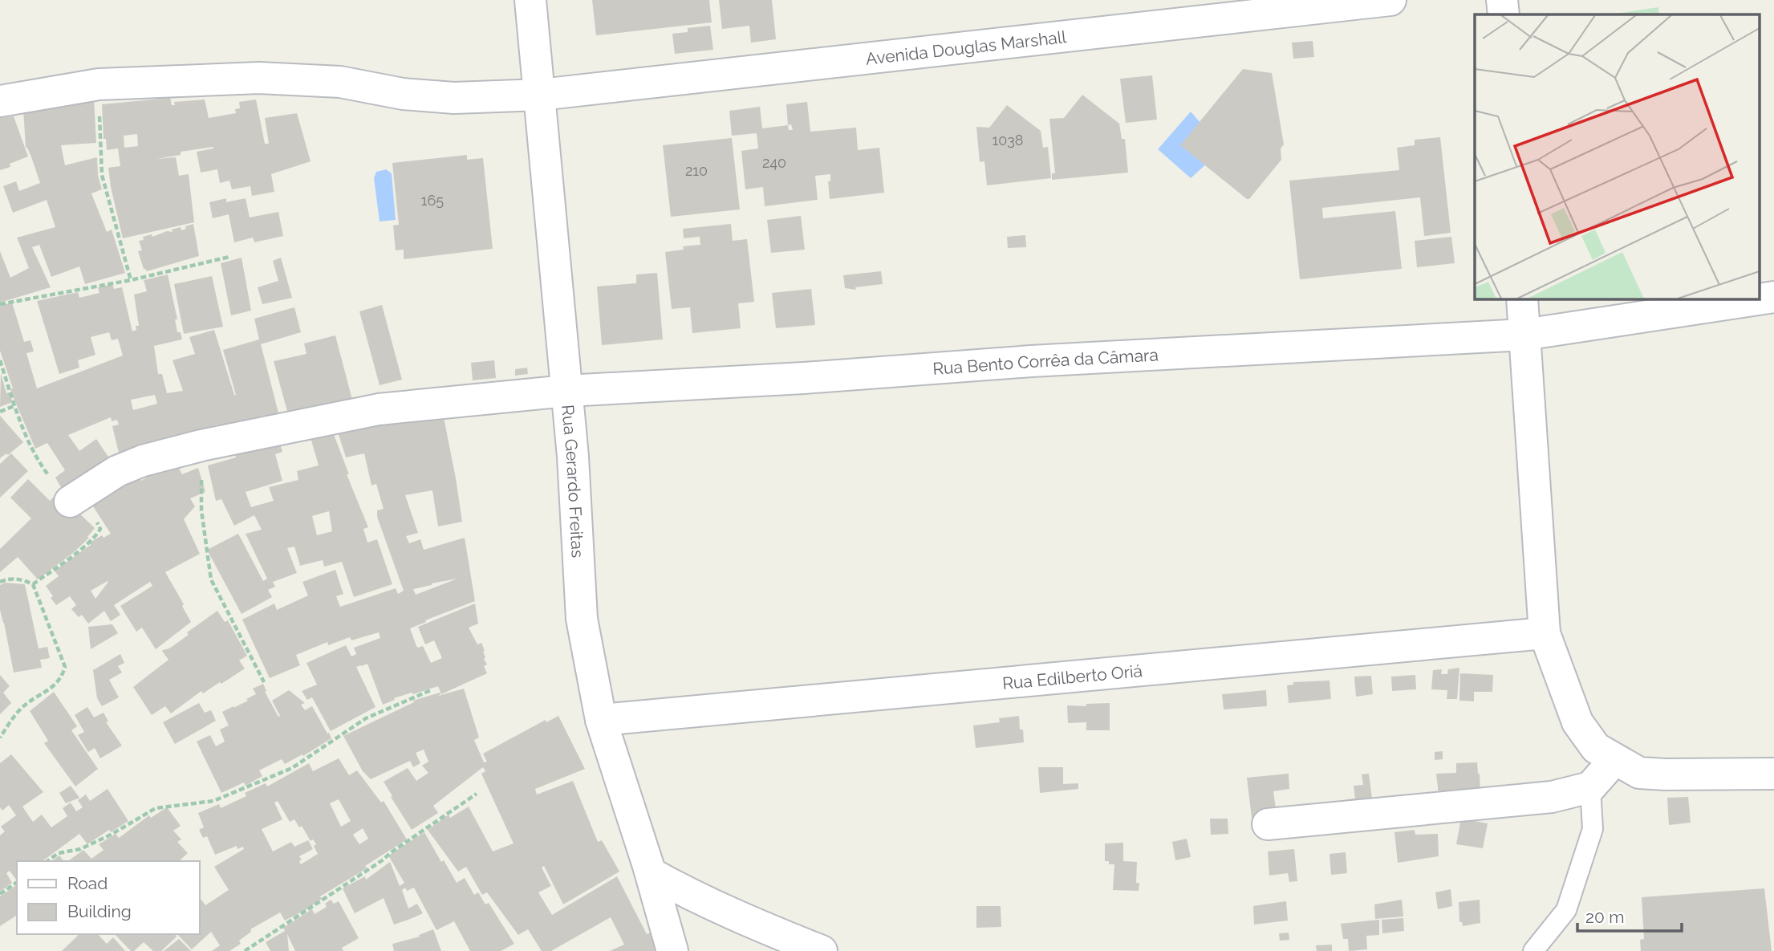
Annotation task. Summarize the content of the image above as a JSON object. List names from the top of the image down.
{
  "streets": {
    "street": [
      "Avenida Douglas Marshall",
      "Rua Bento Corrêa da Câmara",
      "Rua Gerardo Freitas",
      "Rua Edilberto Oriá"
    ]
  },
  "crossings": [
    ["Avenida Douglas Marshall", "Rua Gerardo Freitas"],
    ["Rua Bento Corrêa da Câmara", "Rua Gerardo Freitas"],
    ["Rua Gerardo Freitas", "Rua Edilberto Oriá"]
  ],
  "house_numbers": [
    "1038",
    "240",
    "210",
    "165"
  ],
  "legend": ["Road", "Building"],
  "scale_bar": "20 m"
}
